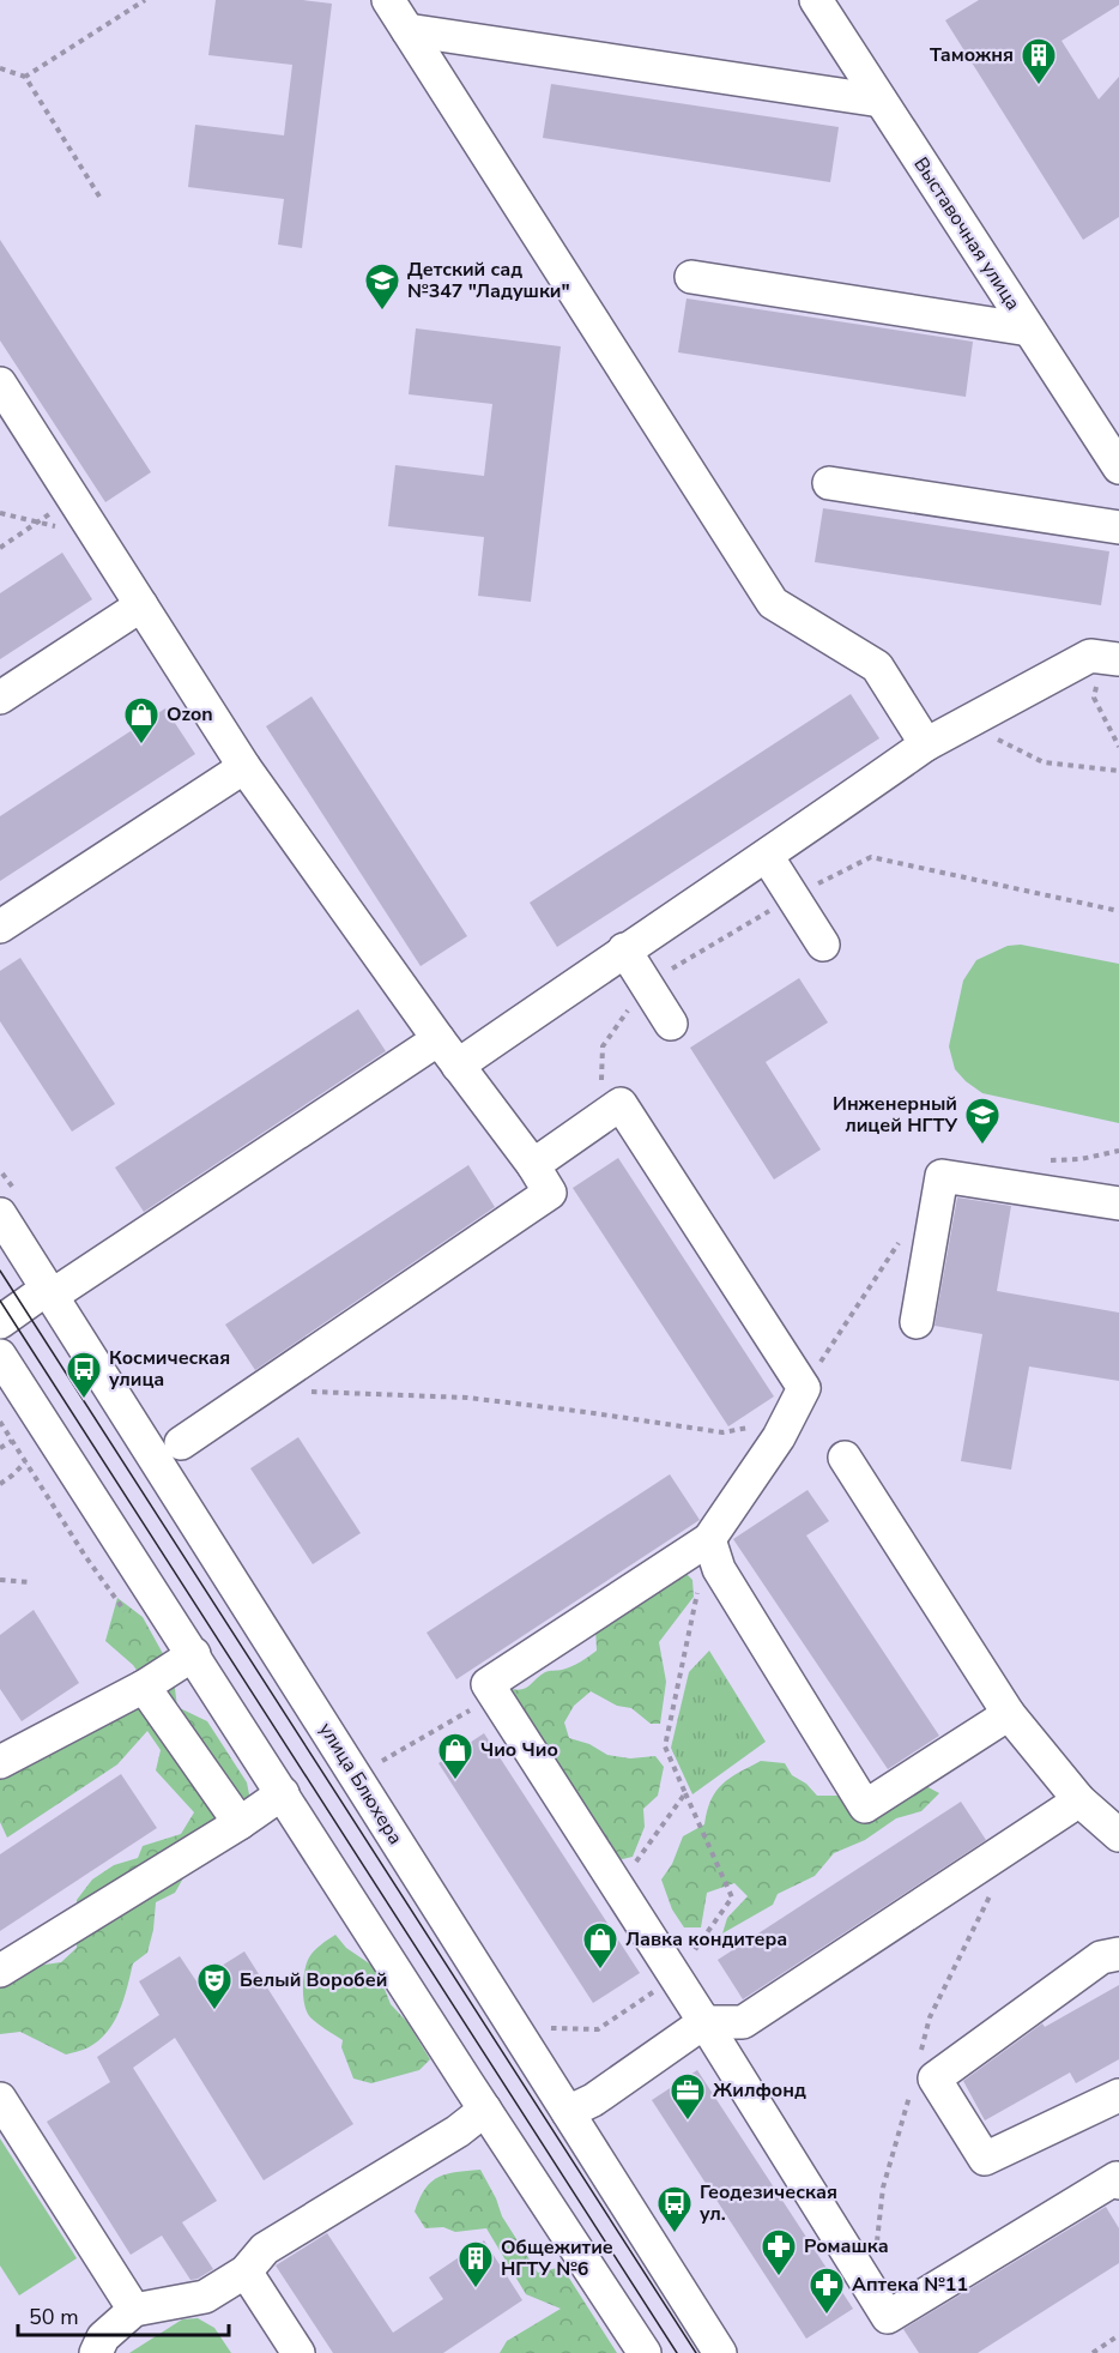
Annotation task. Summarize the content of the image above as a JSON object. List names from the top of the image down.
{
  "streets": {
    "street": ["Выставочная улица", "улица Блюхера"]
  },
  "places": {
    "building": ["Таможня", "Общежитие НГТУ №6"],
    "school or university": ["Детский сад №347 \"Ладушки\"", "Инженерный лицей НГТУ"],
    "shop": ["Ozon", "Чио Чио", "Лавка кондитера"],
    "bus stop": ["Космическая улица", "Геодезическая ул."],
    "theatre": ["Белый Воробей"],
    "office": ["Жилфонд"],
    "pharmacy": ["Ромашка", "Аптека №11"]
  },
  "scale_bar": "50 m"
}
